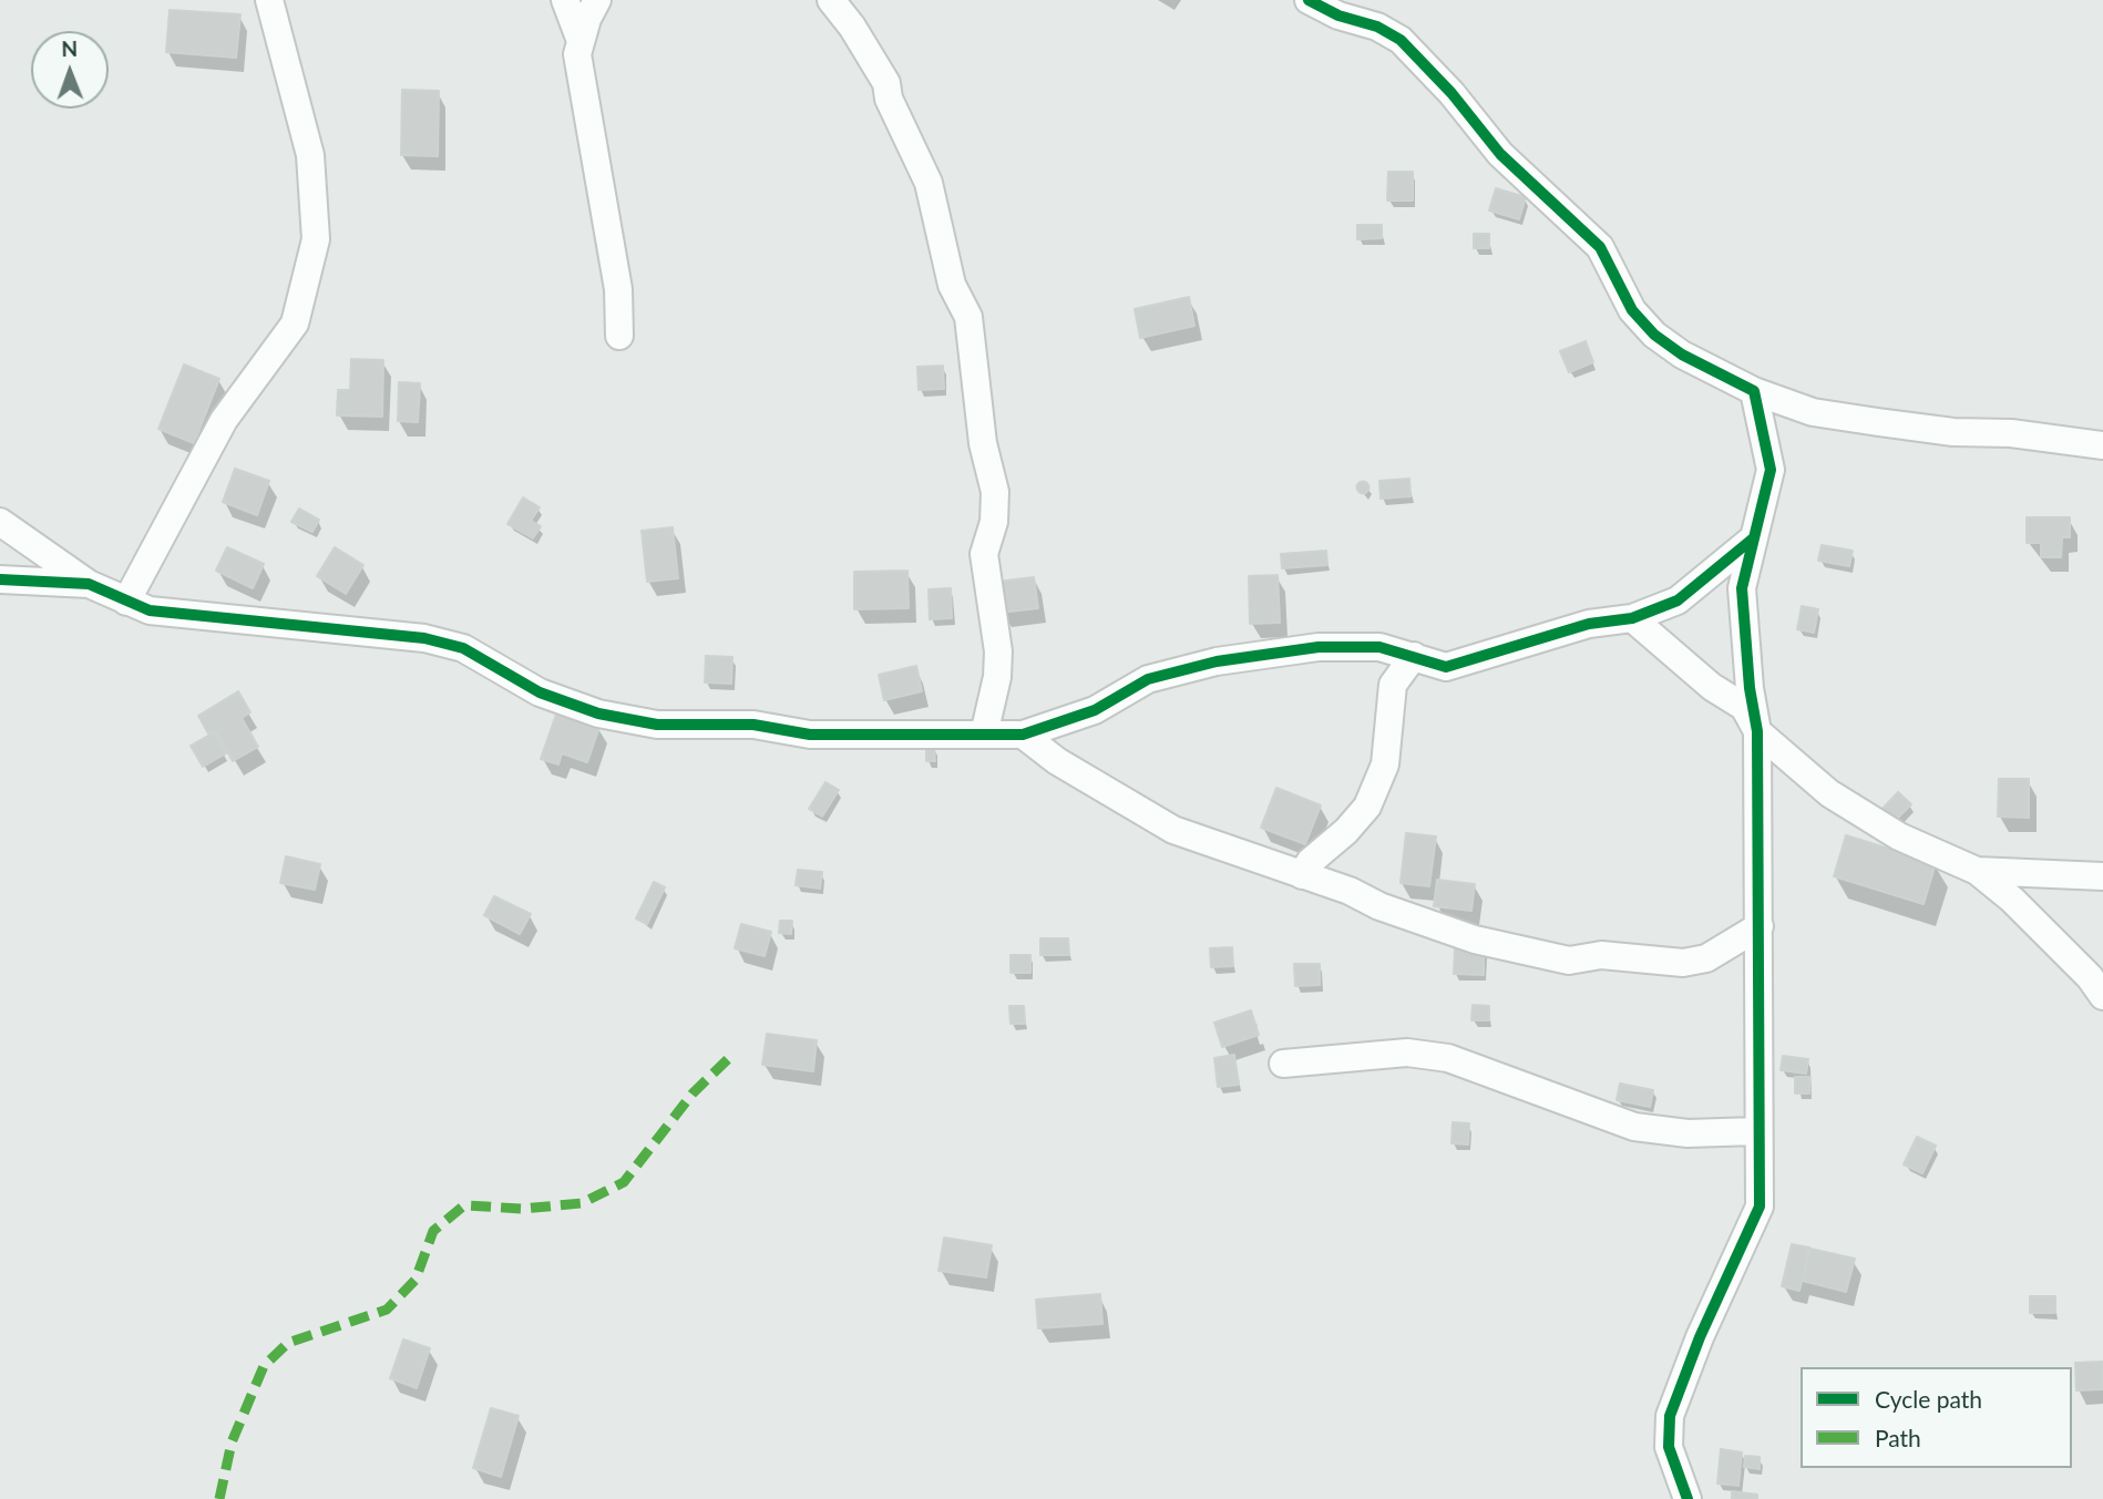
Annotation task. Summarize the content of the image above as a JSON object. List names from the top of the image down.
{
  "legend": ["Cycle path", "Path"],
  "north": "top"
}
